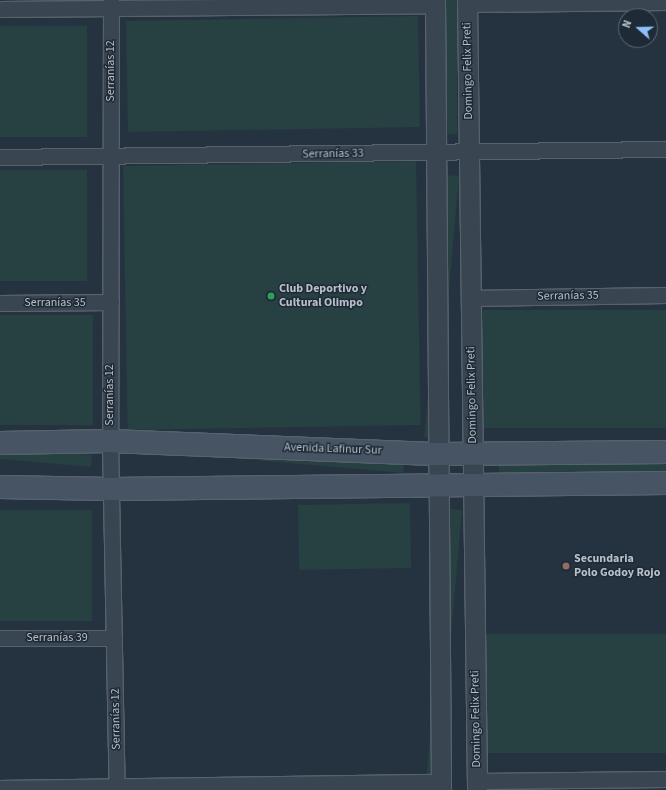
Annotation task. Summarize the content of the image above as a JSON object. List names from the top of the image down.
{
  "streets": {
    "main road": ["Avenida Lafinur Sur"],
    "street": [
      "Serranías 12",
      "Domingo Felix Preti",
      "Serranías 33",
      "Serranías 35",
      "Serranías 39"
    ]
  },
  "crossings": [
    ["Serranías 12", "Serranías 33"],
    ["Serranías 12", "Serranías 35"],
    ["Serranías 12", "Avenida Lafinur Sur"],
    ["Serranías 12", "Serranías 39"],
    ["Domingo Felix Preti", "Serranías 33"],
    ["Domingo Felix Preti", "Serranías 35"],
    ["Domingo Felix Preti", "Avenida Lafinur Sur"]
  ],
  "places": ["Club Deportivo y Cultural Olimpo", "Secundaria Polo Godoy Rojo"],
  "north": "left"
}
